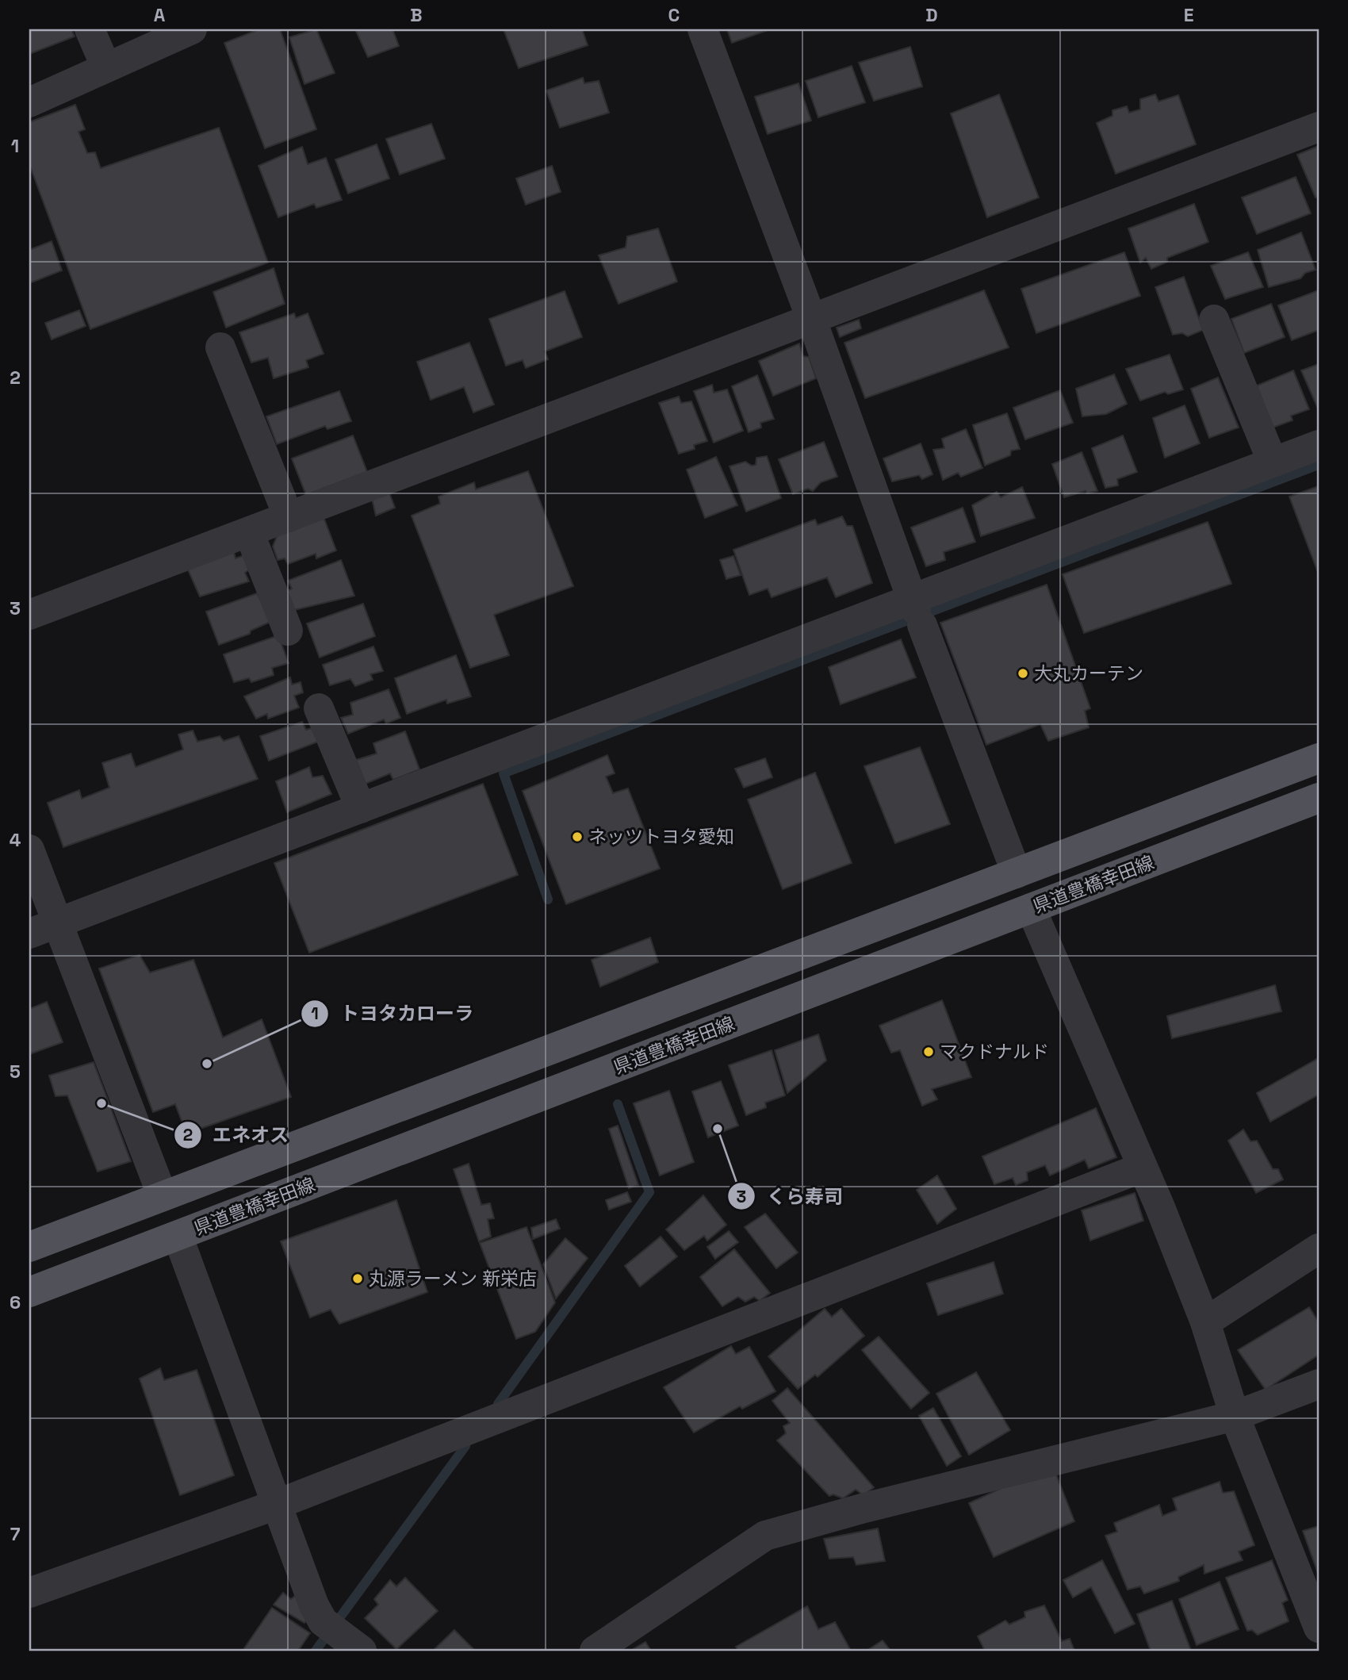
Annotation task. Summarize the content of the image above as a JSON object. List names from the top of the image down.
{
  "streets": {
    "main road": ["県道豊橋幸田線"]
  },
  "places": [
    "大丸カーテン",
    "ネッツトヨタ愛知",
    "マクドナルド",
    "トヨタカローラ",
    "エネオス",
    "くら寿司",
    "丸源ラーメン 新栄店"
  ],
  "grid": {
    "columns": [
      "A",
      "B",
      "C",
      "D",
      "E"
    ],
    "rows": [
      "1",
      "2",
      "3",
      "4",
      "5",
      "6",
      "7"
    ]
  }
}
